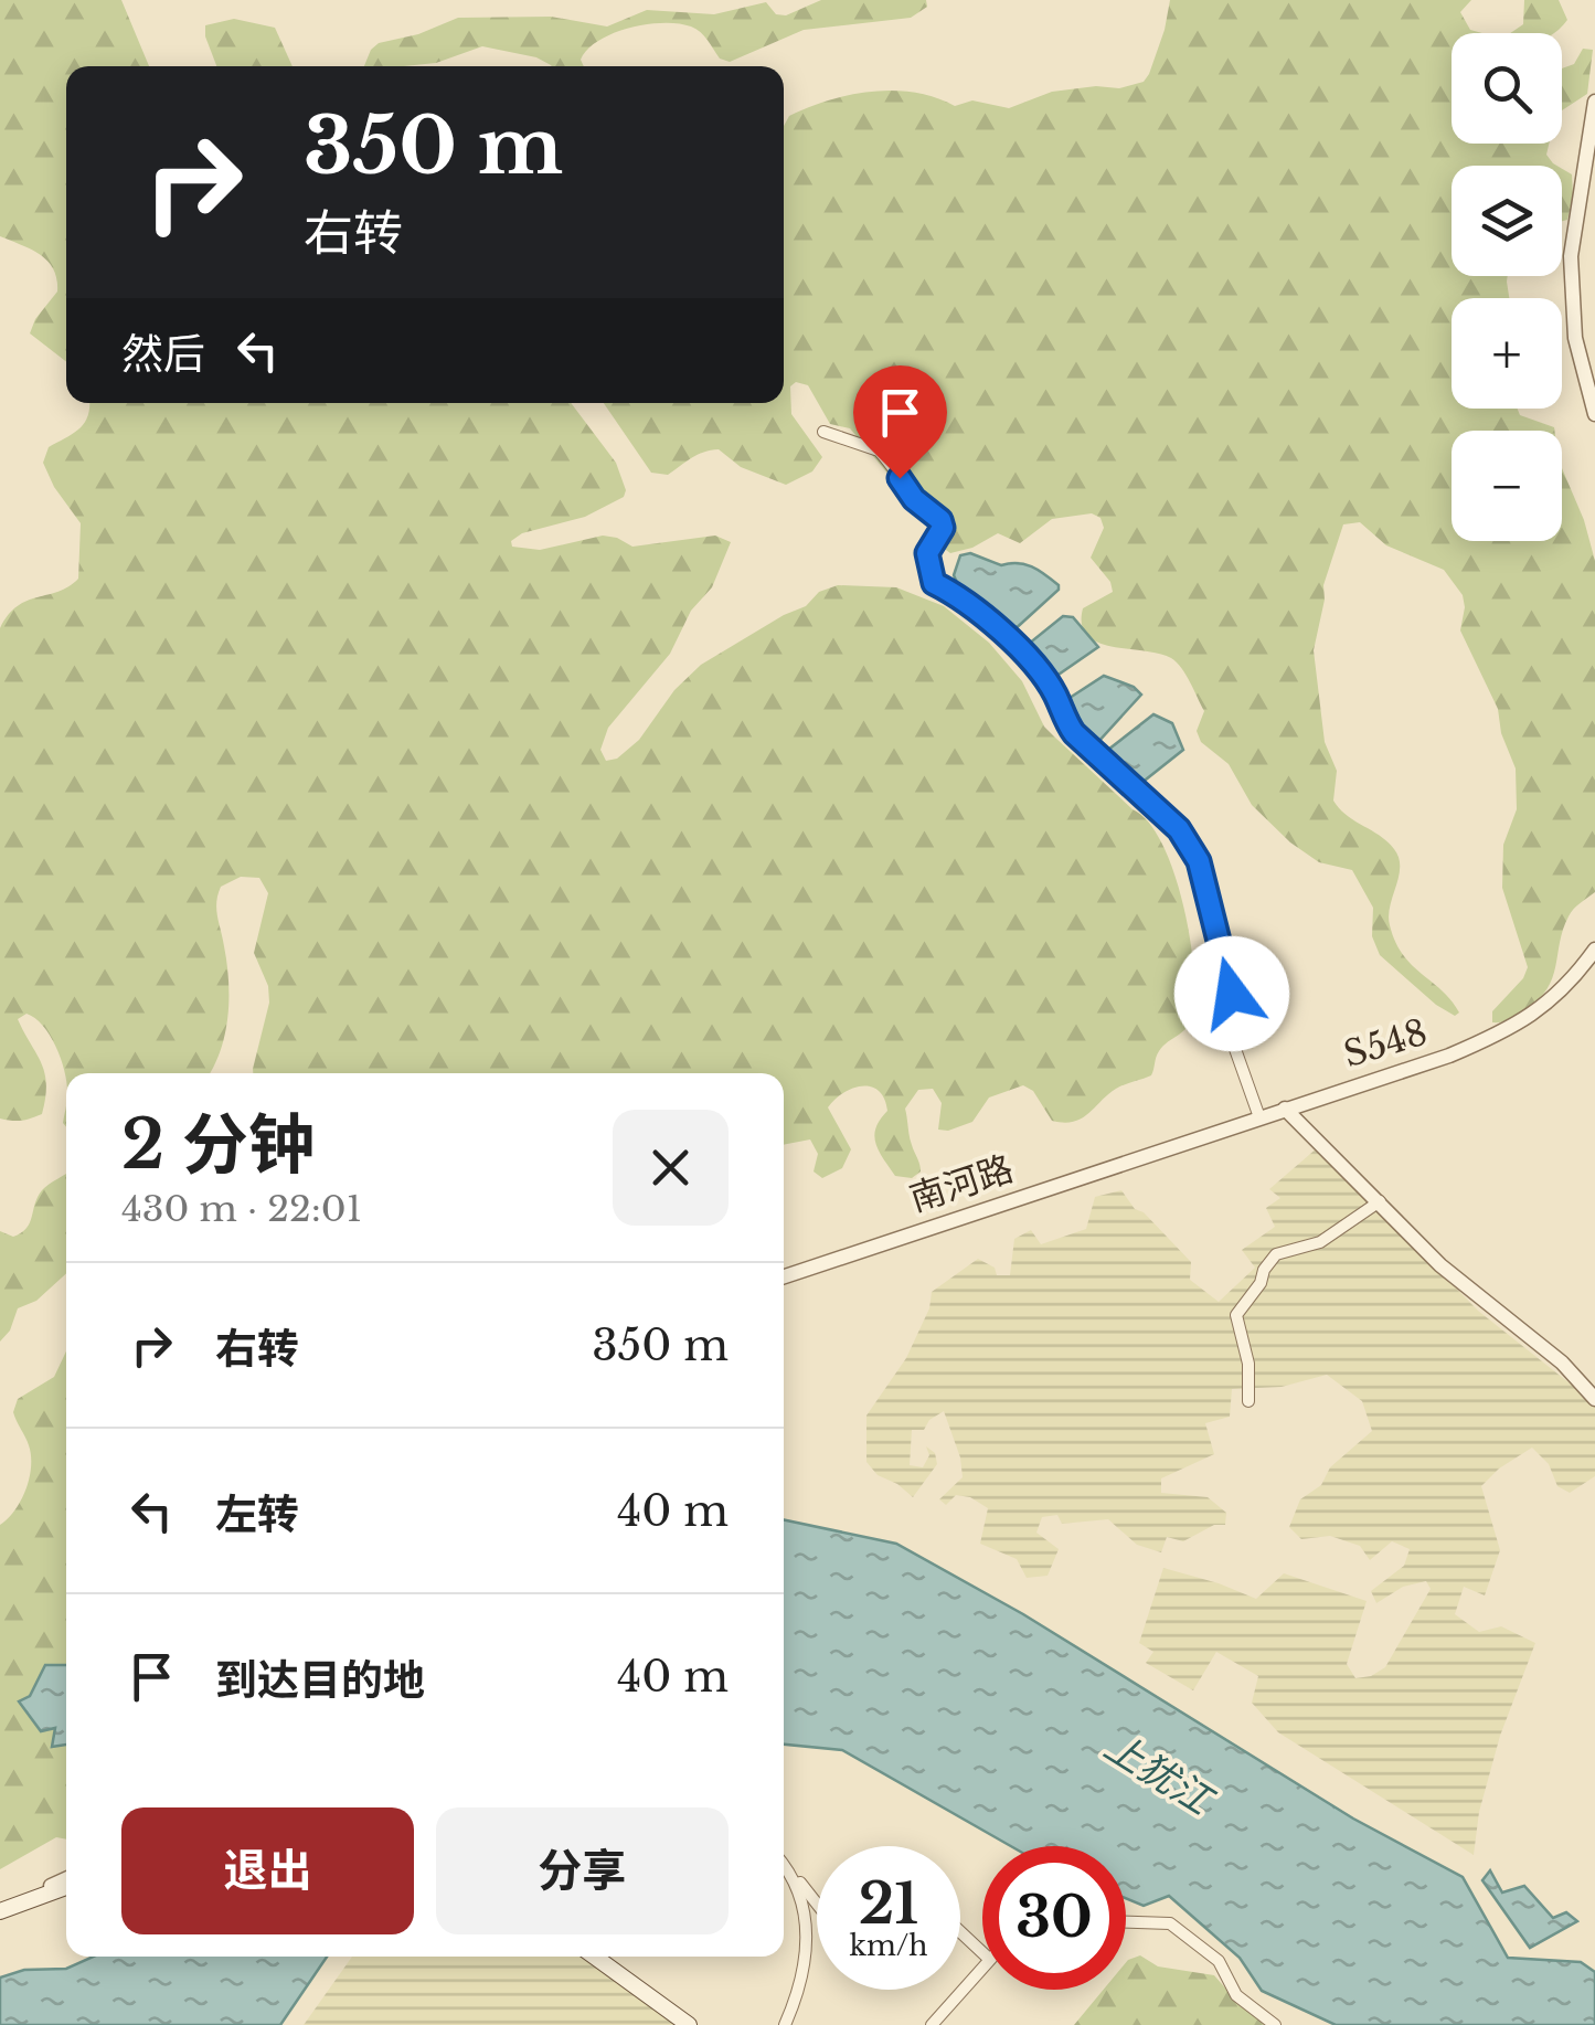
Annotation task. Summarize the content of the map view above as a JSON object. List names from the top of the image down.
{
  "streets": {
    "street": ["S548", "南河路"]
  },
  "crossings": [
    ["S548", "南河路"]
  ],
  "water": ["上犹江"],
  "page": {
    "map_buttons": ["+", "−"],
    "turn": ["350 m", "右转"],
    "then": "然后",
    "heading": ["2 分钟", "430 m · 22:01"],
    "list": [
      {
        "name": "右转",
        "value": "350 m"
      },
      {
        "name": "左转",
        "value": "40 m"
      },
      {
        "name": "到达目的地",
        "value": "40 m"
      }
    ],
    "buttons": ["退出", "分享"],
    "speed": "21 km/h",
    "limit": "30"
  }
}
